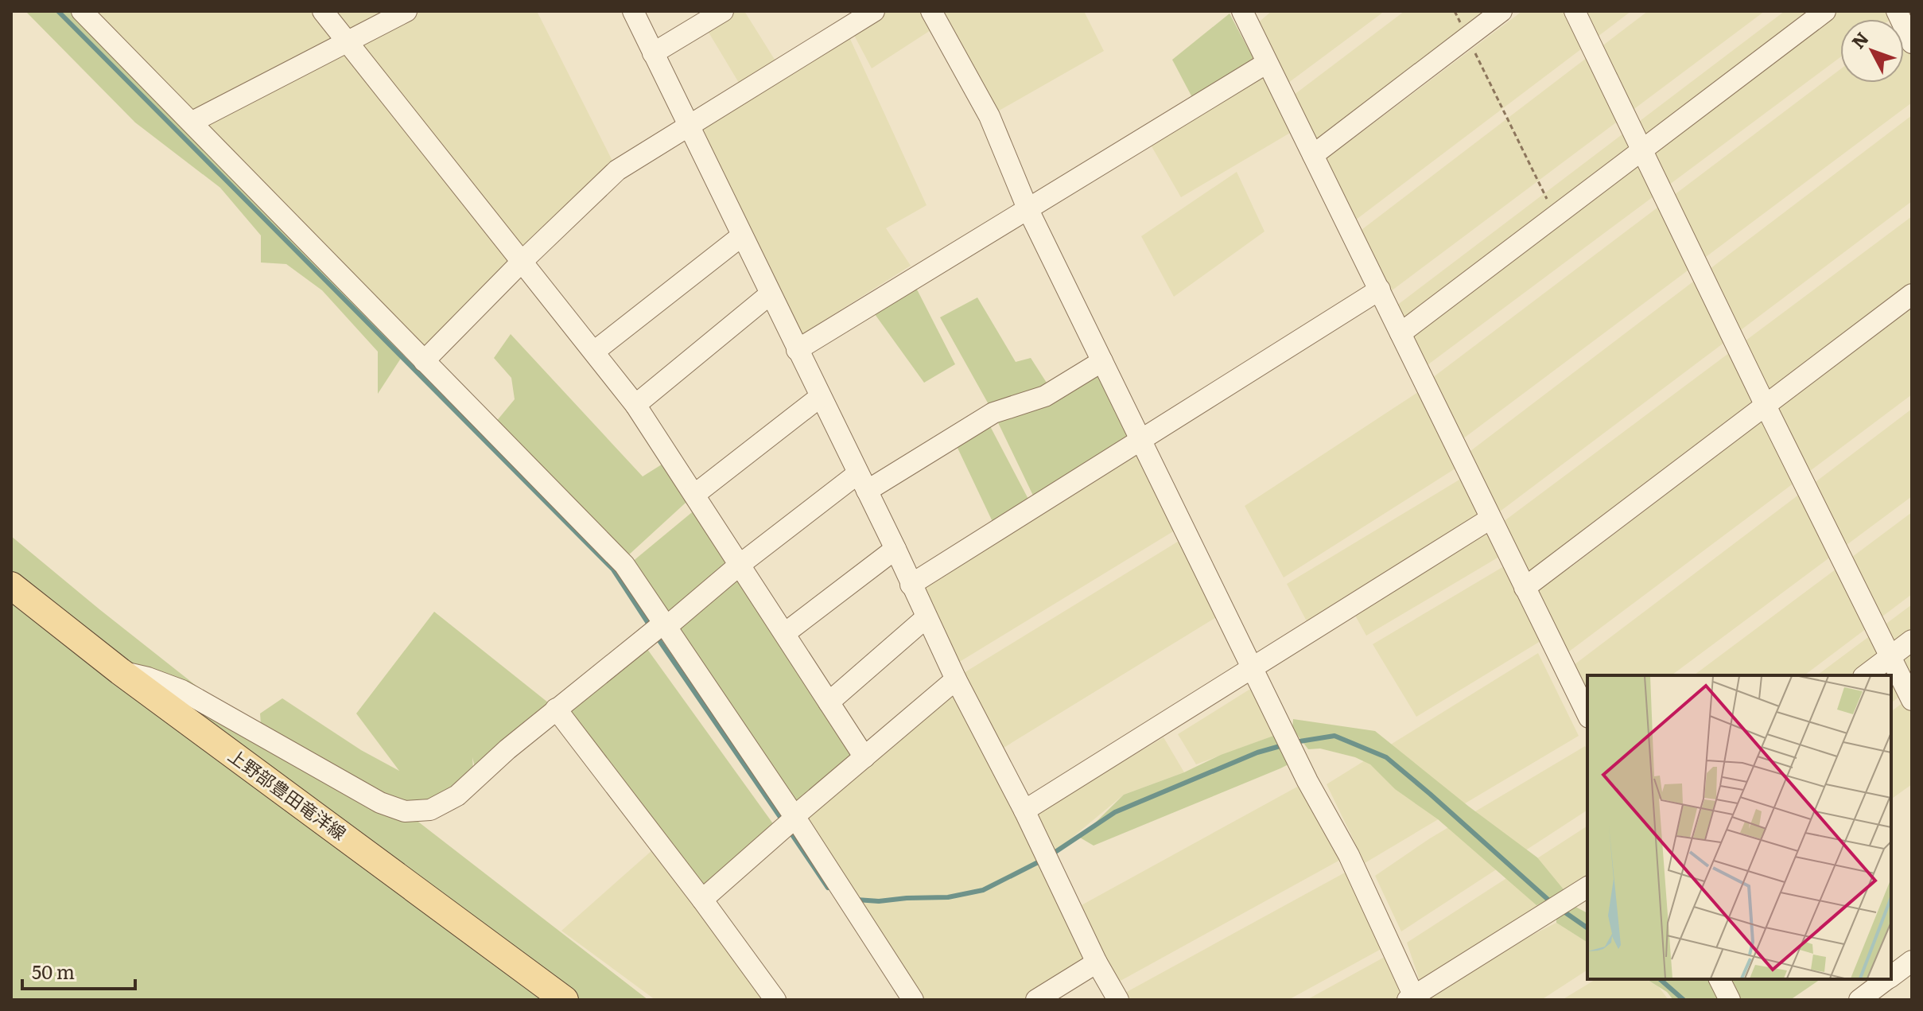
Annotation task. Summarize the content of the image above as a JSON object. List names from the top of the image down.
{
  "streets": {
    "main road": ["上野部豊田竜洋線"]
  },
  "scale_bar": "50 m",
  "north": "top left"
}
